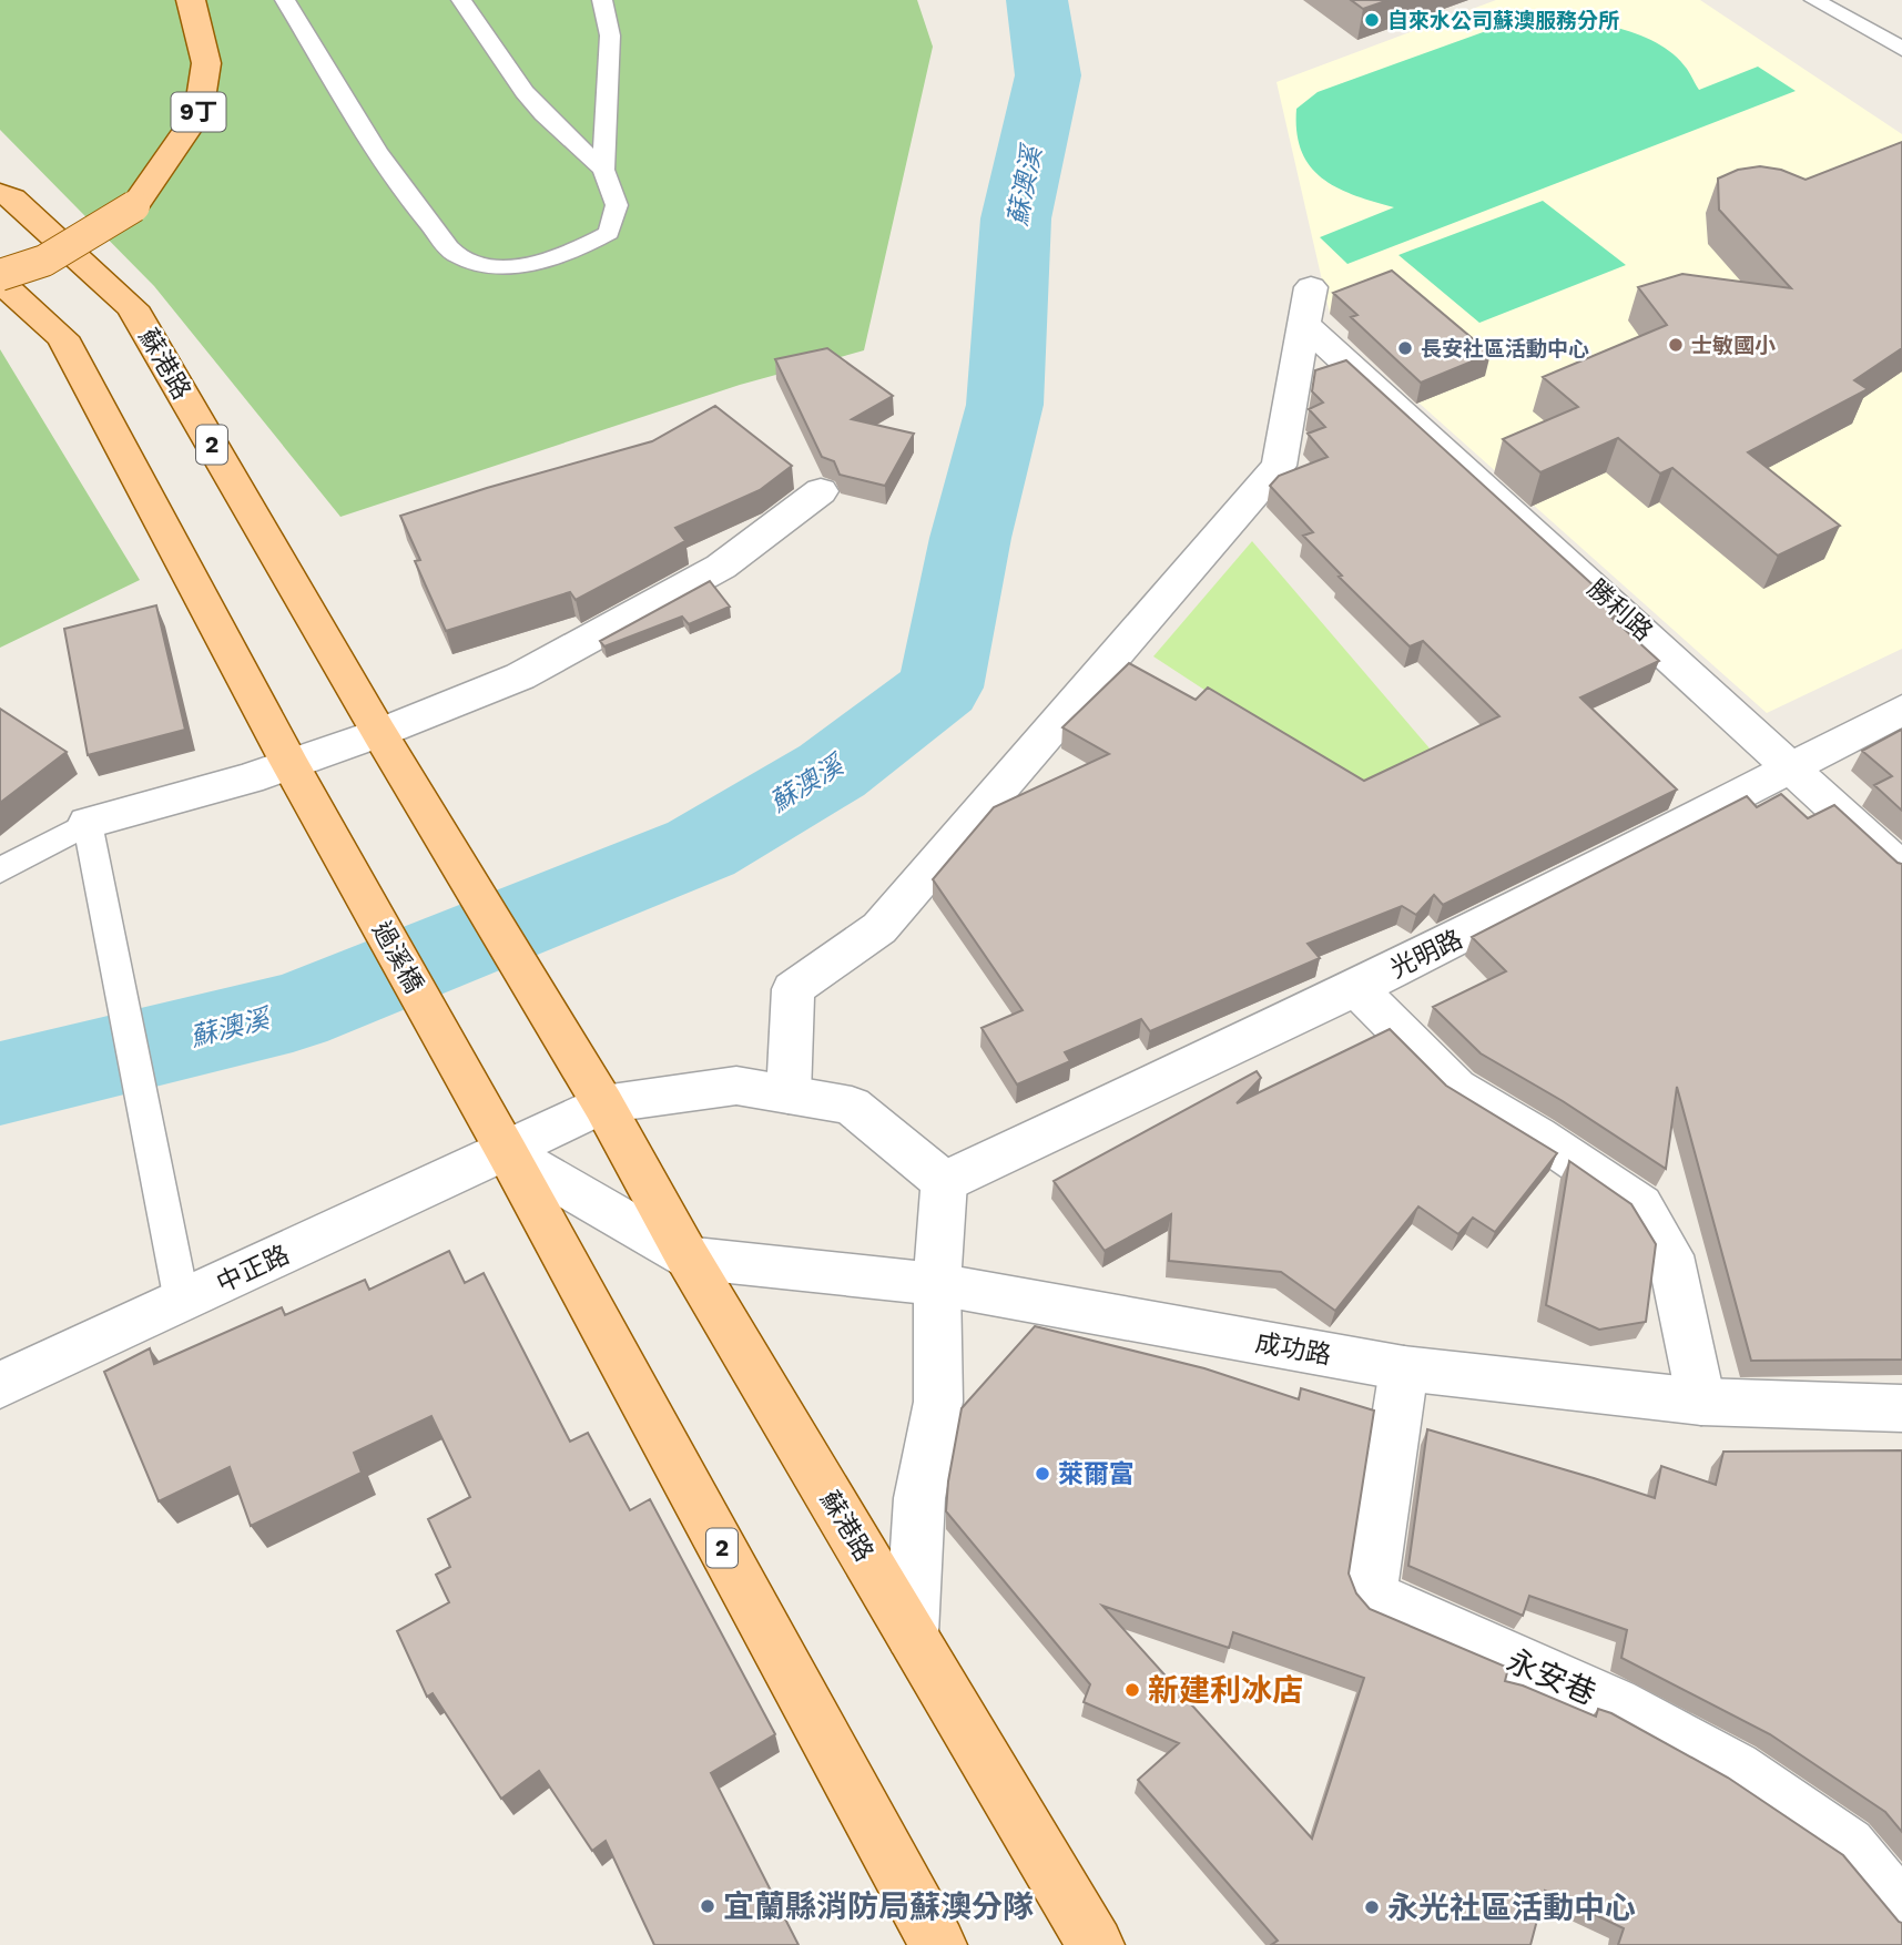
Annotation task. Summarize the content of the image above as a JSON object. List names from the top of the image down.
{
  "streets": {
    "main road": [
      "9丁",
      "蘇港路",
      "2",
      "過溪橋"
    ],
    "street": [
      "勝利路",
      "光明路",
      "中正路",
      "成功路",
      "永安巷"
    ]
  },
  "crossings": [
    ["蘇港路", "2"],
    ["蘇港路", "中正路"],
    ["蘇港路", "成功路"],
    ["2", "過溪橋"],
    ["2", "中正路"],
    ["勝利路", "光明路"],
    ["勝利路", "中正路"],
    ["光明路", "中正路"],
    ["過溪橋", "中正路"],
    ["成功路", "永安巷"]
  ],
  "water": ["蘇澳溪"],
  "places": [
    "自來水公司蘇澳服務分所",
    "士敏國小",
    "長安社區活動中心",
    "萊爾富",
    "新建利冰店",
    "宜蘭縣消防局蘇澳分隊",
    "永光社區活動中心"
  ]
}
